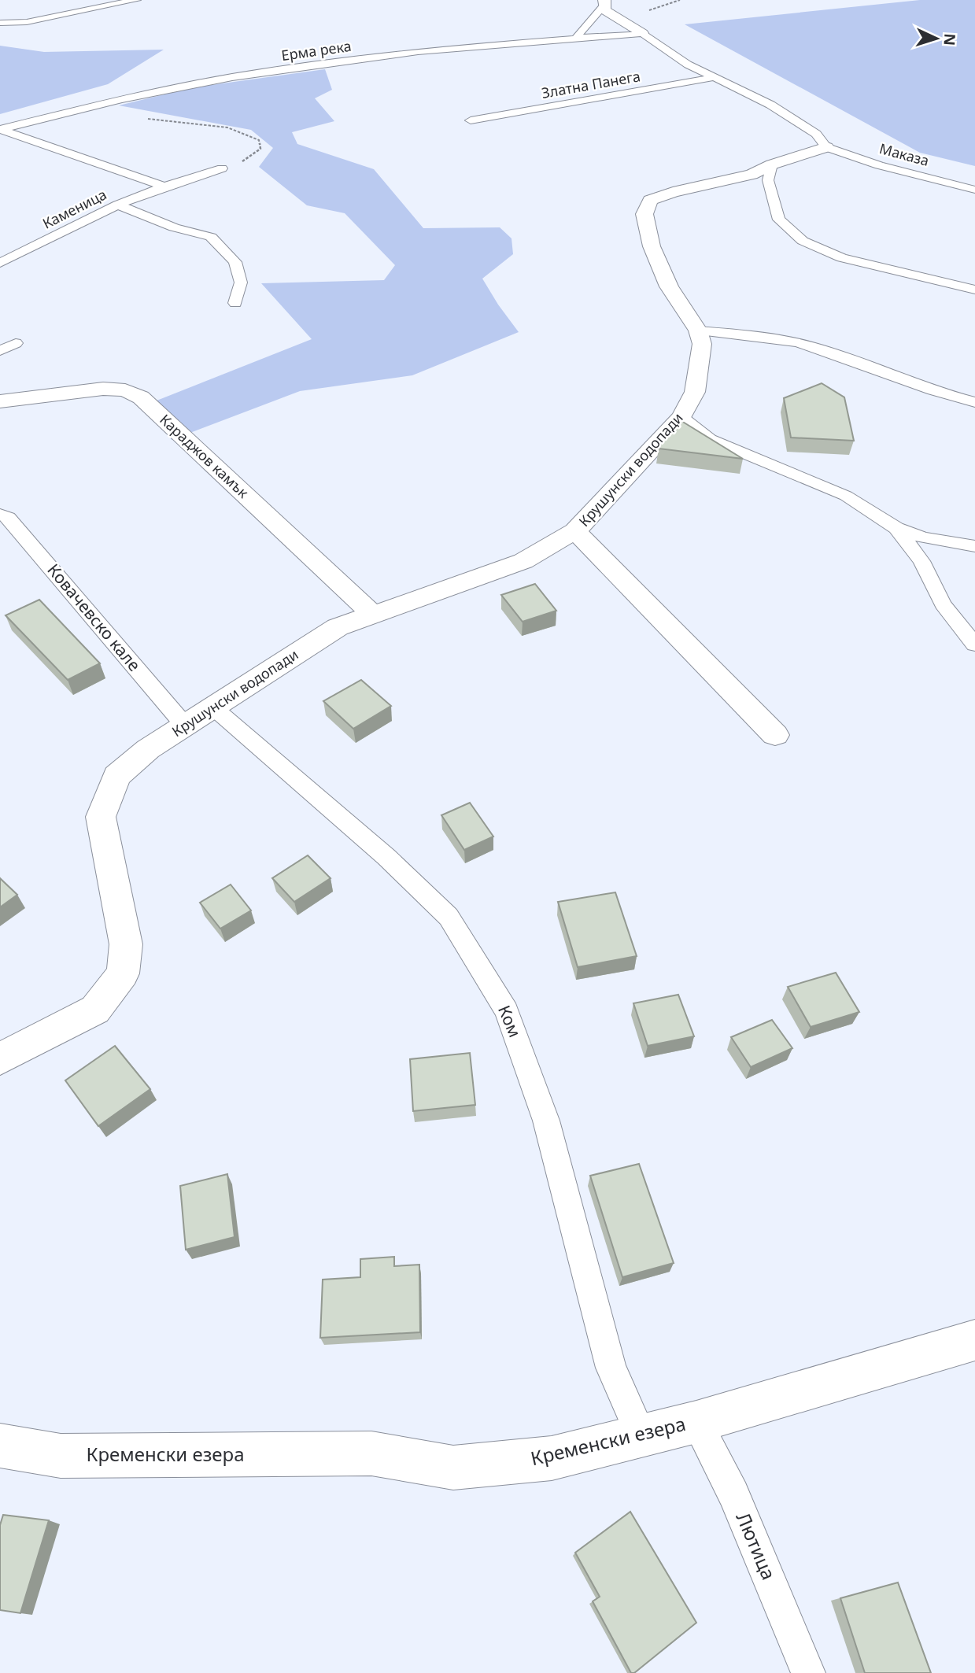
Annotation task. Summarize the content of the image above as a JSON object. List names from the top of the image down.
{
  "streets": {
    "street": ["Караджов камък", "Крушунски водопади", "Кременски езера"],
    "lane": [
      "Ерма река",
      "Златна Панега",
      "Маказа",
      "Каменица",
      "Ковачевско кале",
      "Ком",
      "Лютица"
    ]
  },
  "crossings": [
    ["Караджов камък", "Крушунски водопади"],
    ["Крушунски водопади", "Ковачевско кале"],
    ["Крушунски водопади", "Ком"],
    ["Ком", "Кременски езера"],
    ["Кременски езера", "Лютица"]
  ],
  "north": "right"
}
